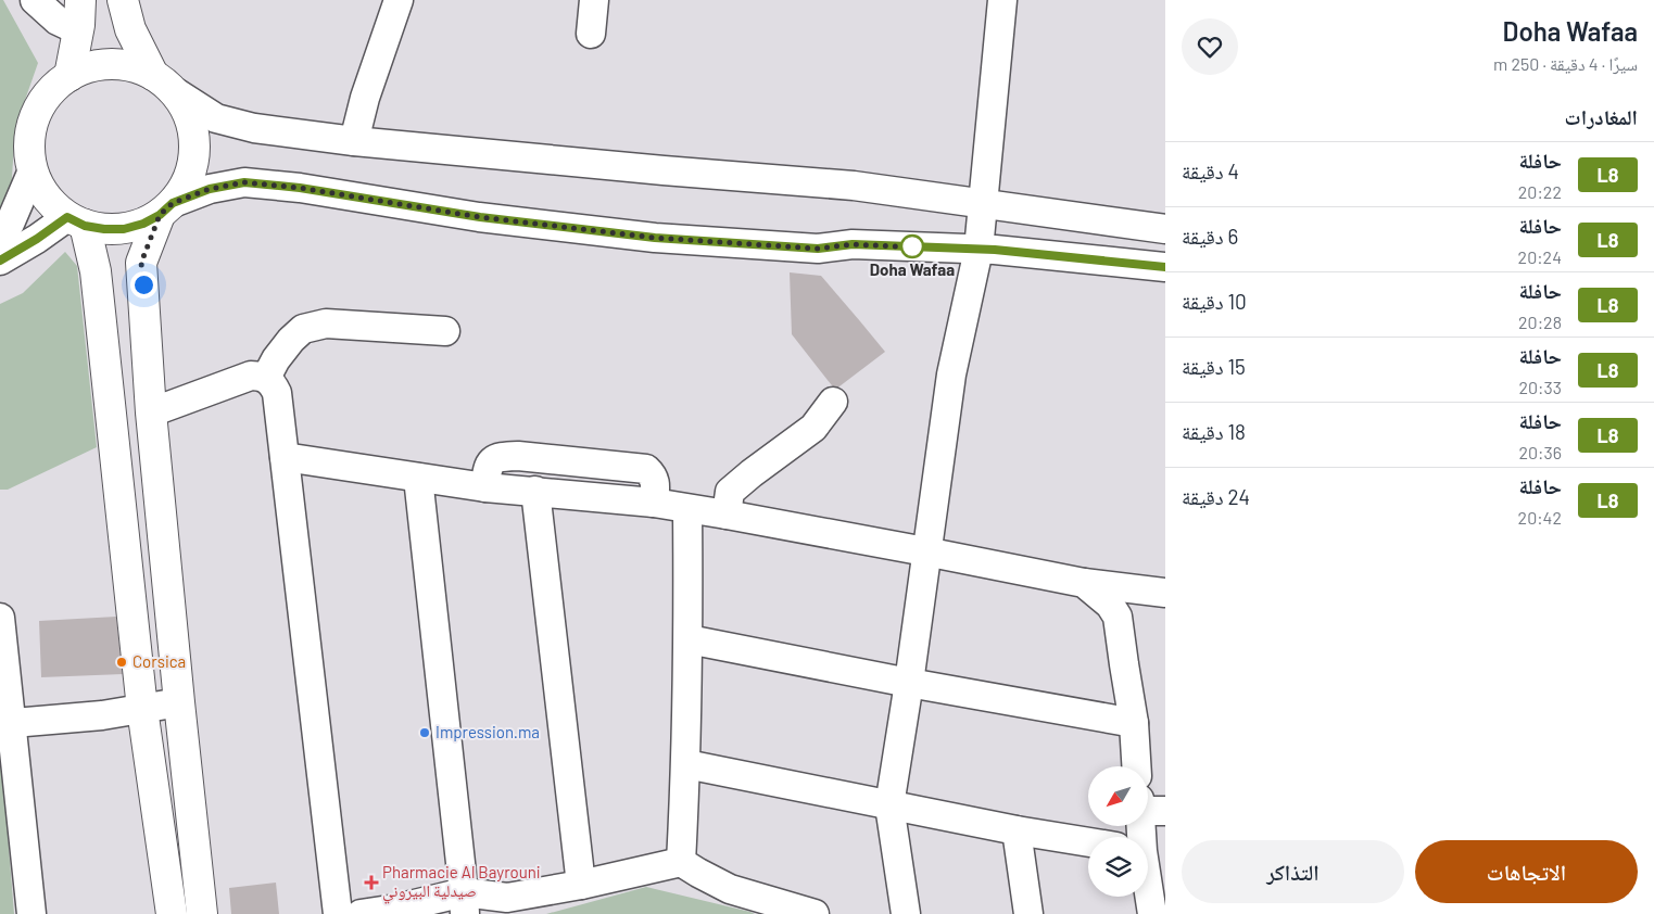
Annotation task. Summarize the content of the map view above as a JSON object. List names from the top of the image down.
{
  "places": {
    "other": ["Doha Wafaa", "Corsica", "Impression.ma"],
    "health": ["Pharmacie Al Bayrouni صيدلية البيروني"]
  },
  "lines": ["bus line L8"],
  "north": "bottom left",
  "page": {
    "heading": [
      ["Doha Wafaa", "سيرًا · 4 دقيقة · 250 m"],
      "المغادرات"
    ],
    "list": [
      {
        "mark": "L8",
        "name": "حافلة",
        "note": "20:22",
        "value": "4 دقيقة"
      },
      {
        "mark": "L8",
        "name": "حافلة",
        "note": "20:24",
        "value": "6 دقيقة"
      },
      {
        "mark": "L8",
        "name": "حافلة",
        "note": "20:28",
        "value": "10 دقيقة"
      },
      {
        "mark": "L8",
        "name": "حافلة",
        "note": "20:33",
        "value": "15 دقيقة"
      },
      {
        "mark": "L8",
        "name": "حافلة",
        "note": "20:36",
        "value": "18 دقيقة"
      },
      {
        "mark": "L8",
        "name": "حافلة",
        "note": "20:42",
        "value": "24 دقيقة"
      }
    ],
    "buttons": ["الاتجاهات", "التذاكر"]
  }
}
